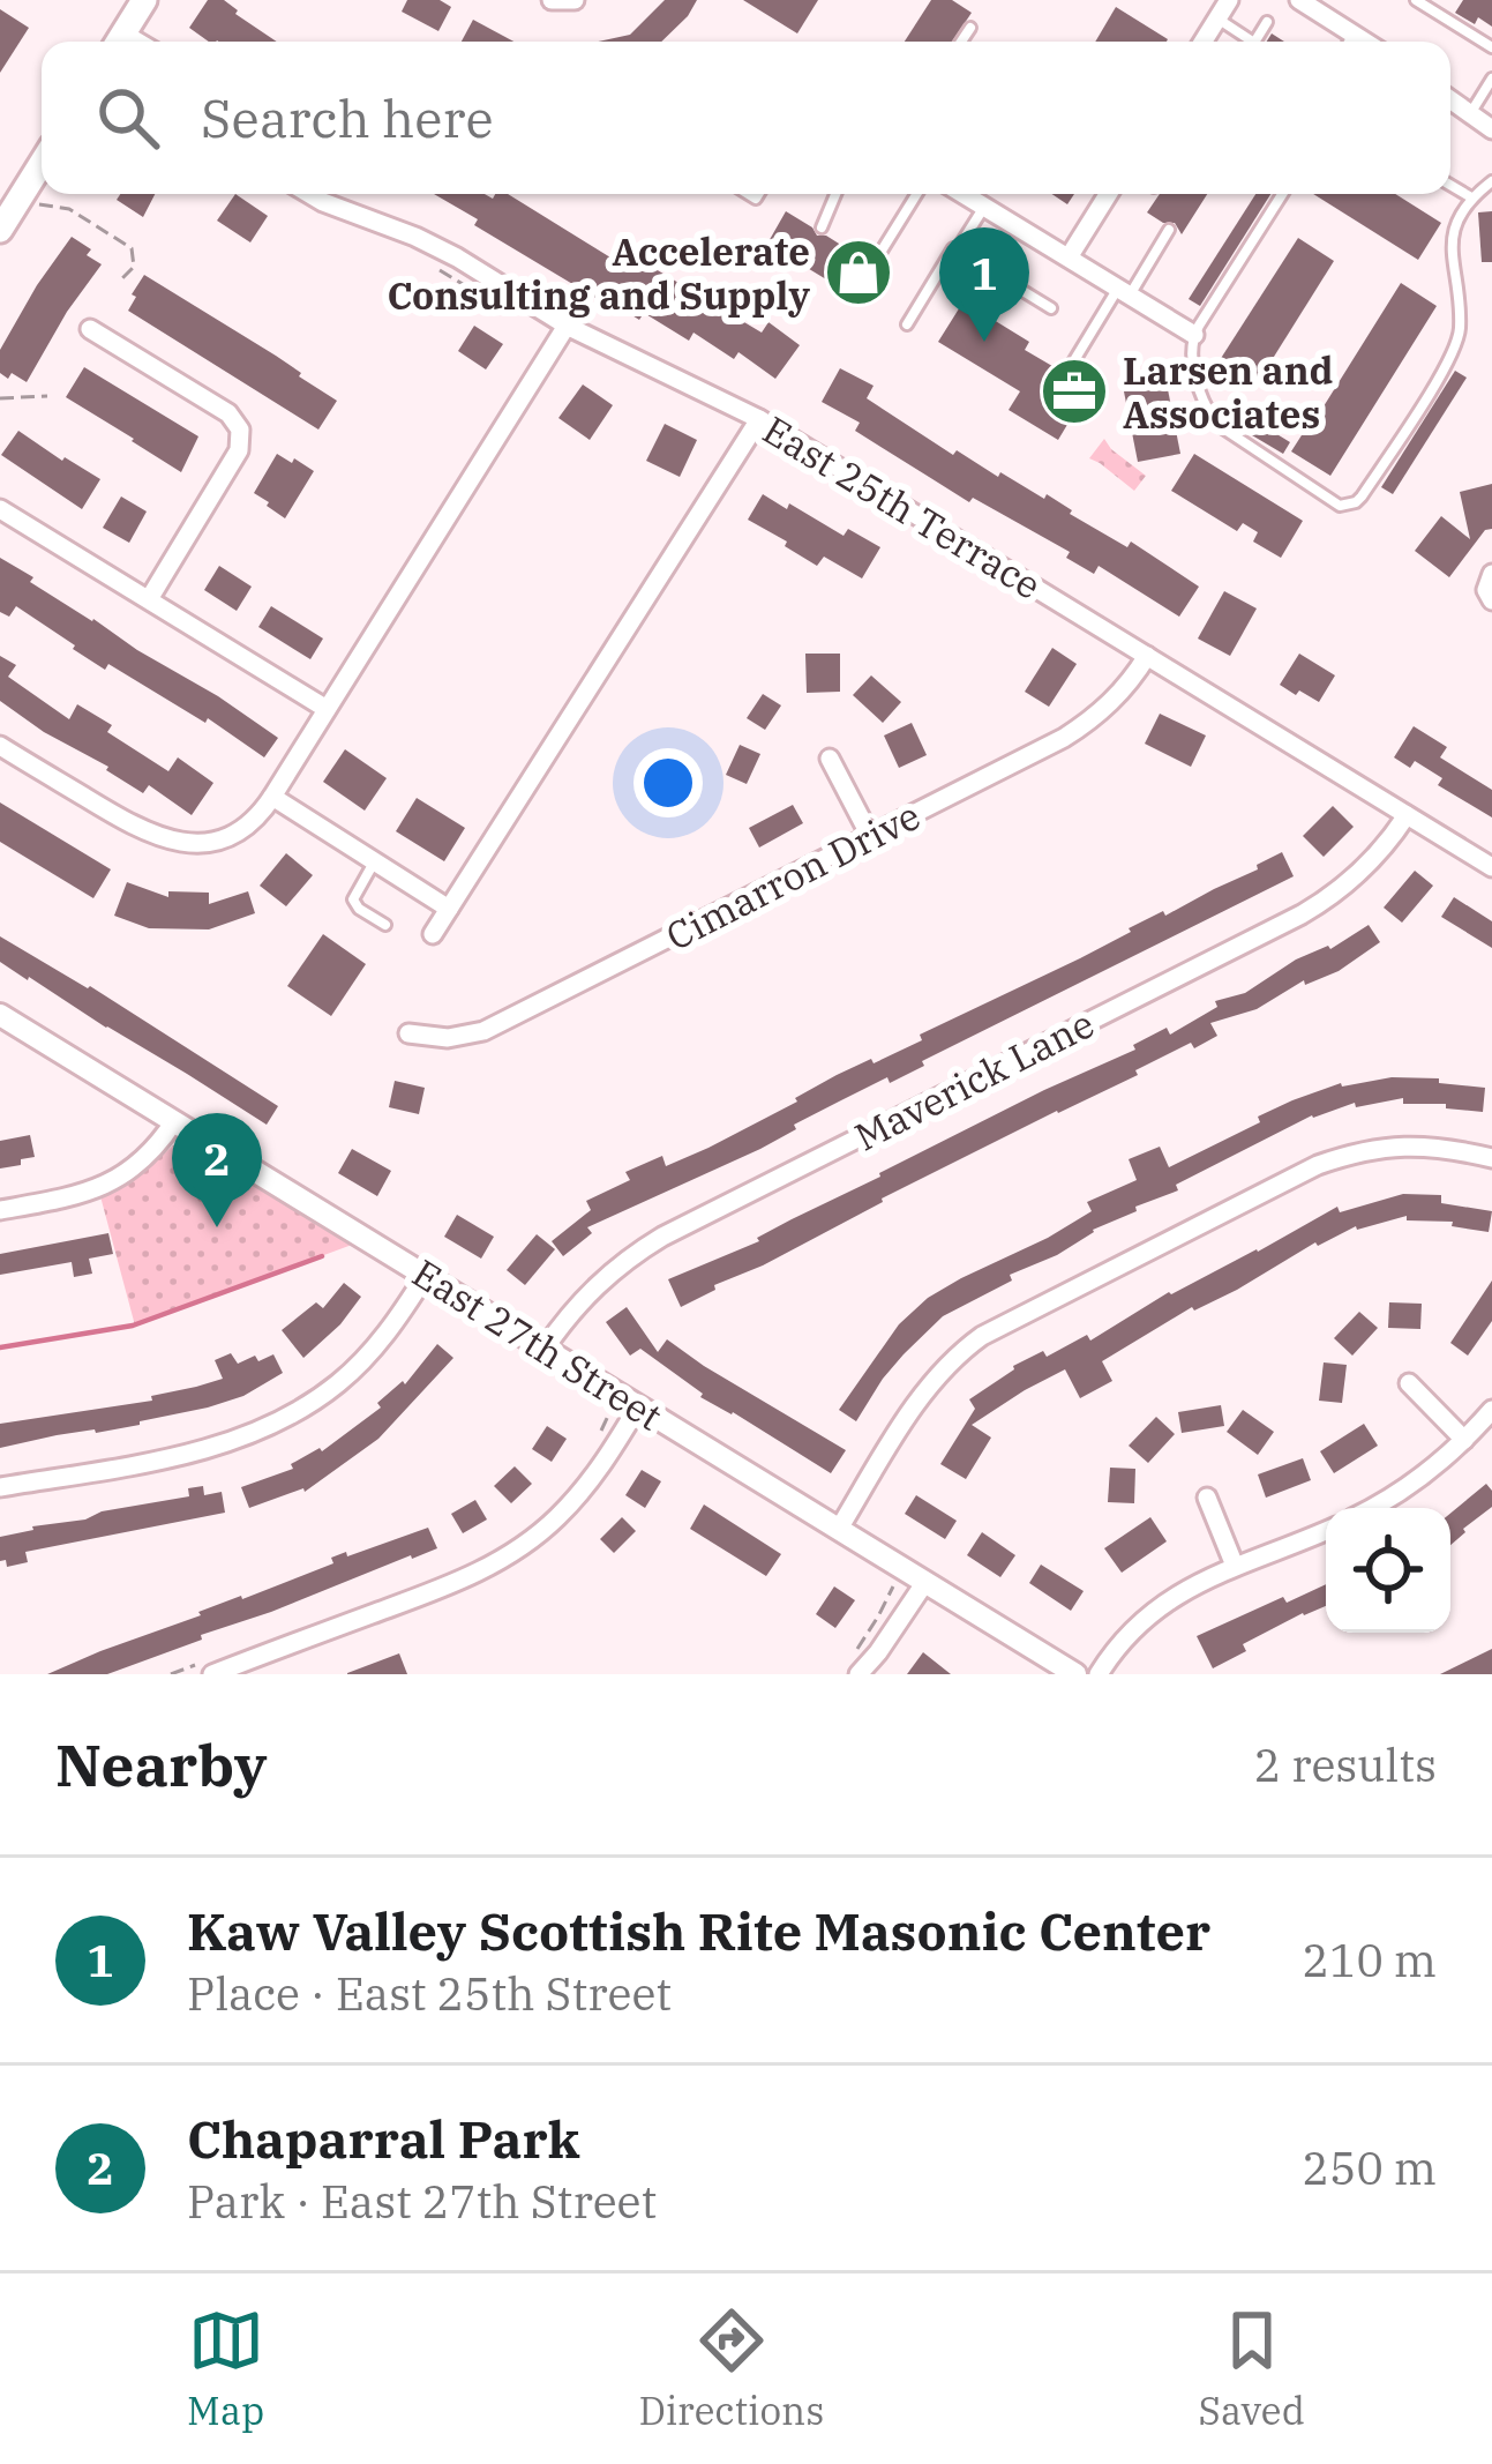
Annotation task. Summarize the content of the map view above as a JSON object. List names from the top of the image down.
{
  "streets": {
    "street": [
      "East 25th Terrace",
      "Cimarron Drive",
      "Maverick Lane",
      "East 27th Street"
    ]
  },
  "crossings": [
    ["East 25th Terrace", "Cimarron Drive"],
    ["East 25th Terrace", "Maverick Lane"],
    ["Maverick Lane", "East 27th Street"]
  ],
  "places": {
    "shop": ["Accelerate Consulting and Supply"],
    "office": ["Larsen and Associates"]
  },
  "page": {
    "search": "Search here",
    "pins": ["1", "2"],
    "heading": ["Nearby", "2 results"],
    "list": [
      {
        "mark": "1",
        "name": "Kaw Valley Scottish Rite Masonic Center",
        "note": "Place · East 25th Street",
        "value": "210 m"
      },
      {
        "mark": "2",
        "name": "Chaparral Park",
        "note": "Park · East 27th Street",
        "value": "250 m"
      }
    ],
    "nav": ["Map", "Directions", "Saved"]
  }
}
